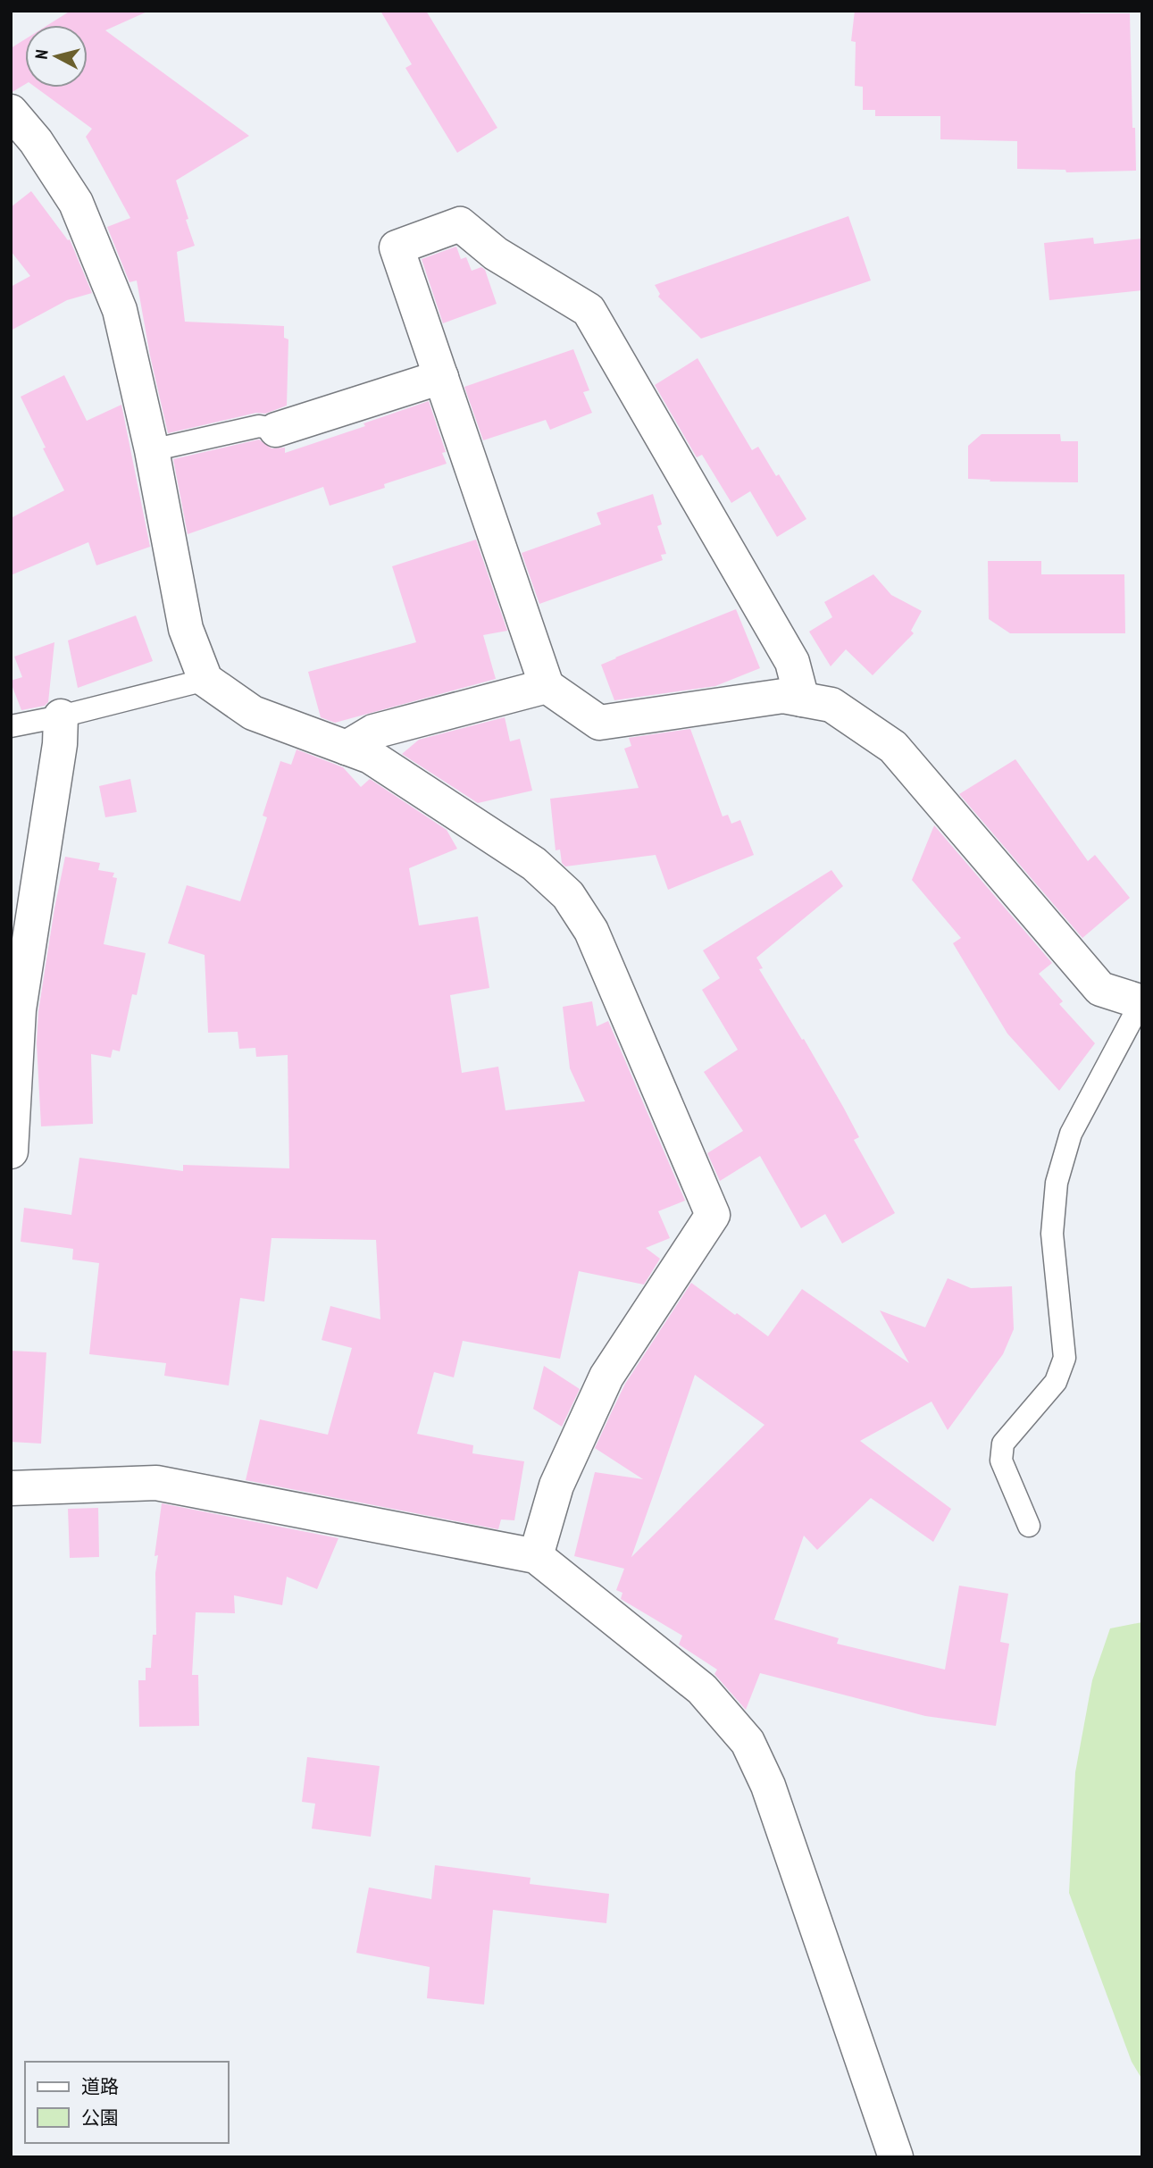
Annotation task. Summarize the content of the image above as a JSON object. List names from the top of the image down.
{
  "legend": ["道路", "公園"],
  "north": "left"
}
